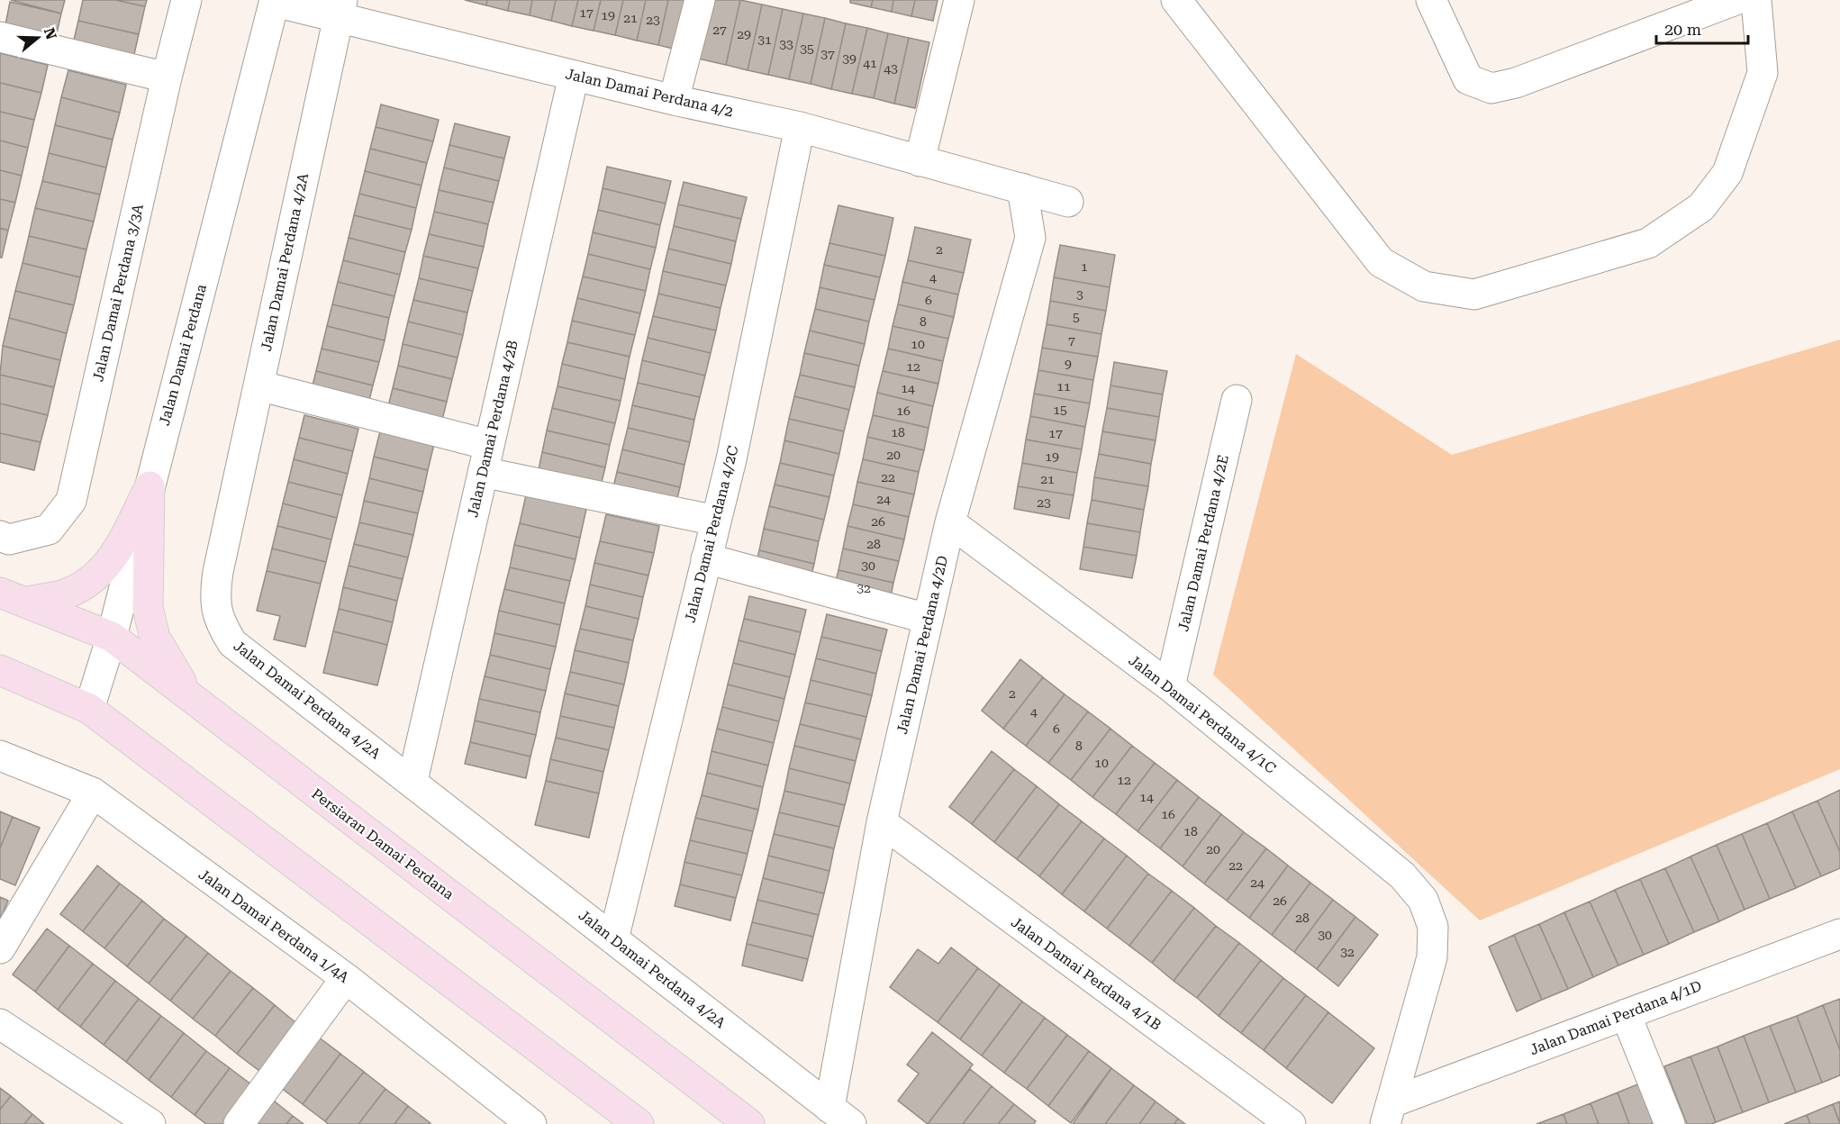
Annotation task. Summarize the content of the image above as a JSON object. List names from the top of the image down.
{
  "streets": {
    "main road": ["Persiaran Damai Perdana"],
    "street": [
      "Jalan Damai Perdana 4/2",
      "Jalan Damai Perdana 4/2A",
      "Jalan Damai Perdana 3/3A",
      "Jalan Damai Perdana",
      "Jalan Damai Perdana 4/2B",
      "Jalan Damai Perdana 4/2C",
      "Jalan Damai Perdana 4/2E",
      "Jalan Damai Perdana 4/2D",
      "Jalan Damai Perdana 4/1C",
      "Jalan Damai Perdana 1/4A",
      "Jalan Damai Perdana 4/1B",
      "Jalan Damai Perdana 4/1D"
    ]
  },
  "crossings": [
    ["Jalan Damai Perdana 4/2", "Jalan Damai Perdana 4/2A"],
    ["Jalan Damai Perdana 4/2", "Jalan Damai Perdana"],
    ["Jalan Damai Perdana 4/2", "Jalan Damai Perdana 4/2B"],
    ["Jalan Damai Perdana 4/2", "Jalan Damai Perdana 4/2C"],
    ["Jalan Damai Perdana 4/2", "Jalan Damai Perdana 4/2D"],
    ["Jalan Damai Perdana 4/2A", "Jalan Damai Perdana 4/2B"],
    ["Jalan Damai Perdana 4/2A", "Jalan Damai Perdana 4/2C"],
    ["Jalan Damai Perdana 4/2A", "Jalan Damai Perdana 4/2D"],
    ["Jalan Damai Perdana", "Persiaran Damai Perdana"],
    ["Jalan Damai Perdana 4/2E", "Jalan Damai Perdana 4/1C"],
    ["Jalan Damai Perdana 4/2D", "Jalan Damai Perdana 4/1C"],
    ["Jalan Damai Perdana 4/2D", "Jalan Damai Perdana 4/1B"],
    ["Jalan Damai Perdana 4/1C", "Jalan Damai Perdana 4/1D"]
  ],
  "house_numbers": [
    "17",
    "19",
    "21",
    "23",
    "27",
    "29",
    "31",
    "33",
    "35",
    "37",
    "39",
    "41",
    "43",
    "2",
    "1",
    "4",
    "3",
    "6",
    "5",
    "8",
    "7",
    "10",
    "9",
    "12",
    "11",
    "14",
    "15",
    "16",
    "18",
    "17",
    "20",
    "19",
    "22",
    "21",
    "24",
    "23",
    "26",
    "28",
    "30",
    "32",
    "2",
    "4",
    "6",
    "8",
    "10",
    "12",
    "14",
    "16",
    "18",
    "20",
    "22",
    "24",
    "26",
    "28",
    "30",
    "32"
  ],
  "scale_bar": "20 m",
  "north": "right"
}
